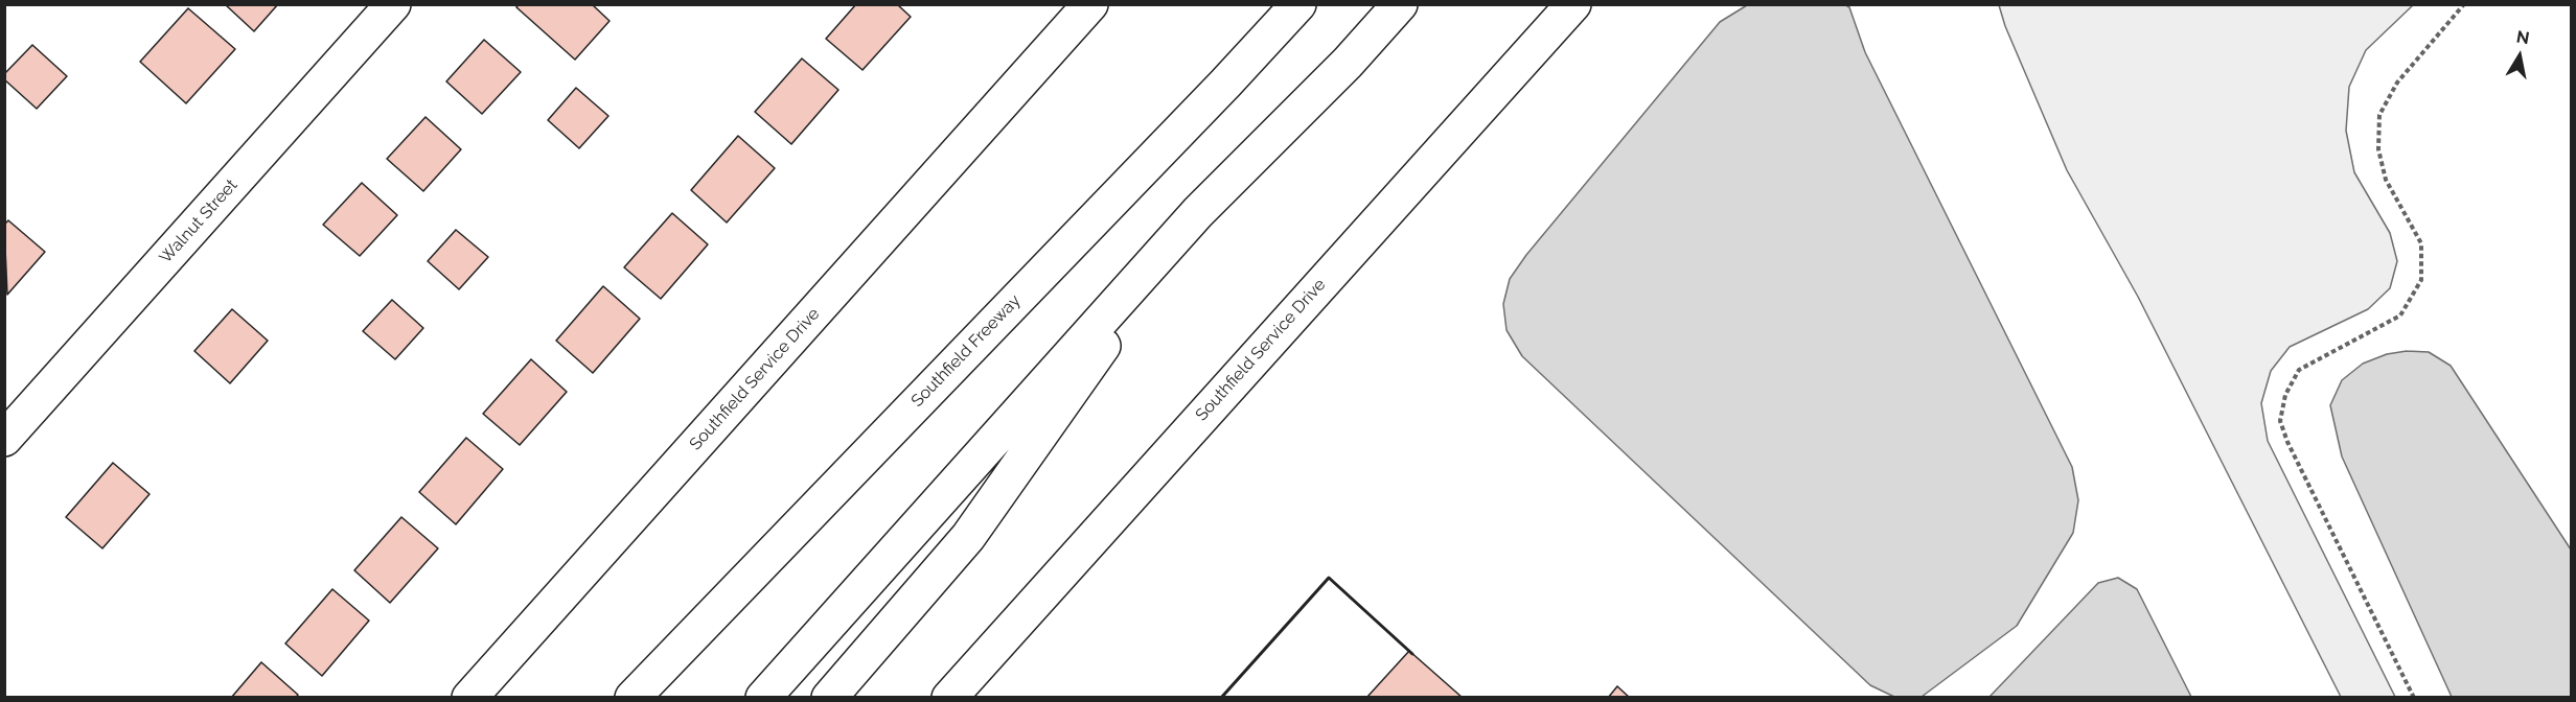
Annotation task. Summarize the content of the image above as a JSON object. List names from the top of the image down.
{
  "streets": {
    "main road": ["Walnut Street", "Southfield Service Drive", "Southfield Freeway"]
  },
  "north": "top"
}
